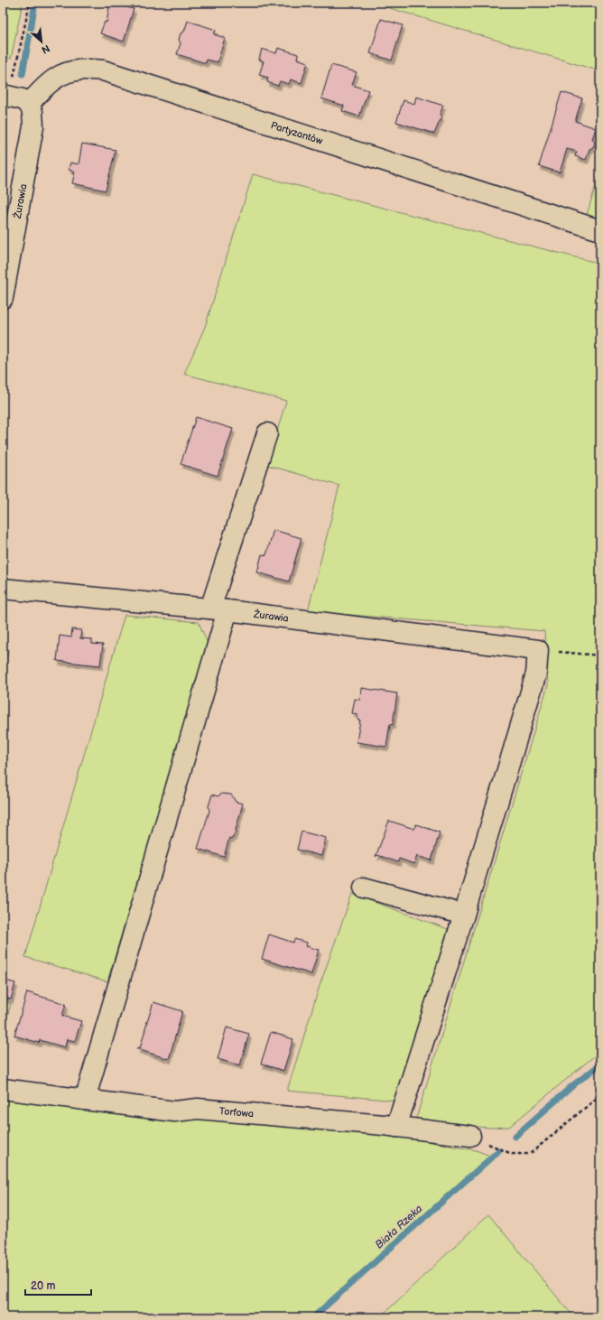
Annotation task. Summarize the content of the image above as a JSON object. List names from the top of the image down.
{
  "streets": {
    "street": ["Partyzantów", "Żurawia", "Torfowa"]
  },
  "crossings": [
    ["Partyzantów", "Żurawia"]
  ],
  "water": ["Biała Rzeka"],
  "scale_bar": "20 m",
  "north": "bottom right"
}
